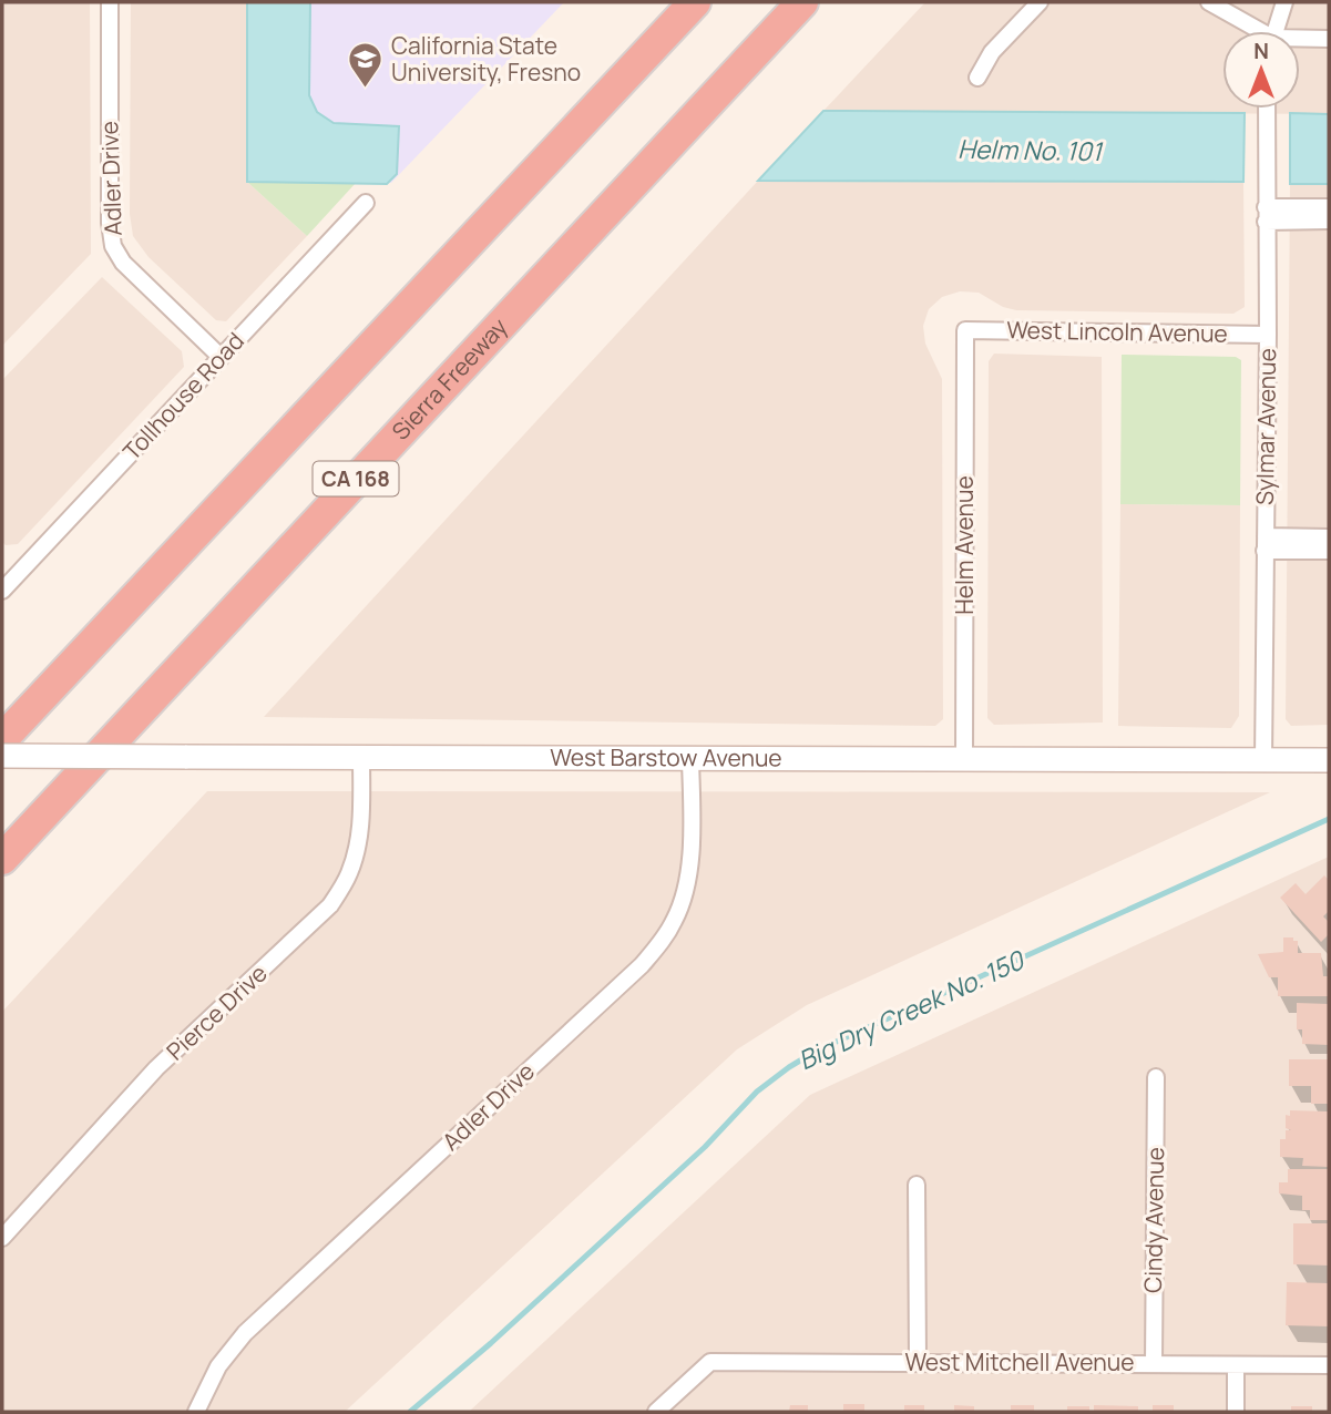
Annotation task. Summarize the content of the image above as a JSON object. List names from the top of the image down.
{
  "streets": {
    "highway": ["Sierra Freeway", "CA 168"],
    "main road": ["West Barstow Avenue"],
    "street": [
      "Adler Drive",
      "West Lincoln Avenue",
      "Tollhouse Road",
      "Sylmar Avenue",
      "Helm Avenue",
      "Pierce Drive",
      "Cindy Avenue",
      "West Mitchell Avenue"
    ]
  },
  "crossings": [
    ["Adler Drive", "Tollhouse Road"],
    ["Adler Drive", "West Barstow Avenue"],
    ["West Lincoln Avenue", "Sylmar Avenue"],
    ["West Lincoln Avenue", "Helm Avenue"],
    ["Sylmar Avenue", "West Barstow Avenue"],
    ["Helm Avenue", "West Barstow Avenue"],
    ["West Barstow Avenue", "Pierce Drive"],
    ["Cindy Avenue", "West Mitchell Avenue"]
  ],
  "water": ["Helm No. 101", "Big Dry Creek No. 150"],
  "places": {
    "school or university": ["California State University, Fresno"]
  },
  "north": "top"
}
